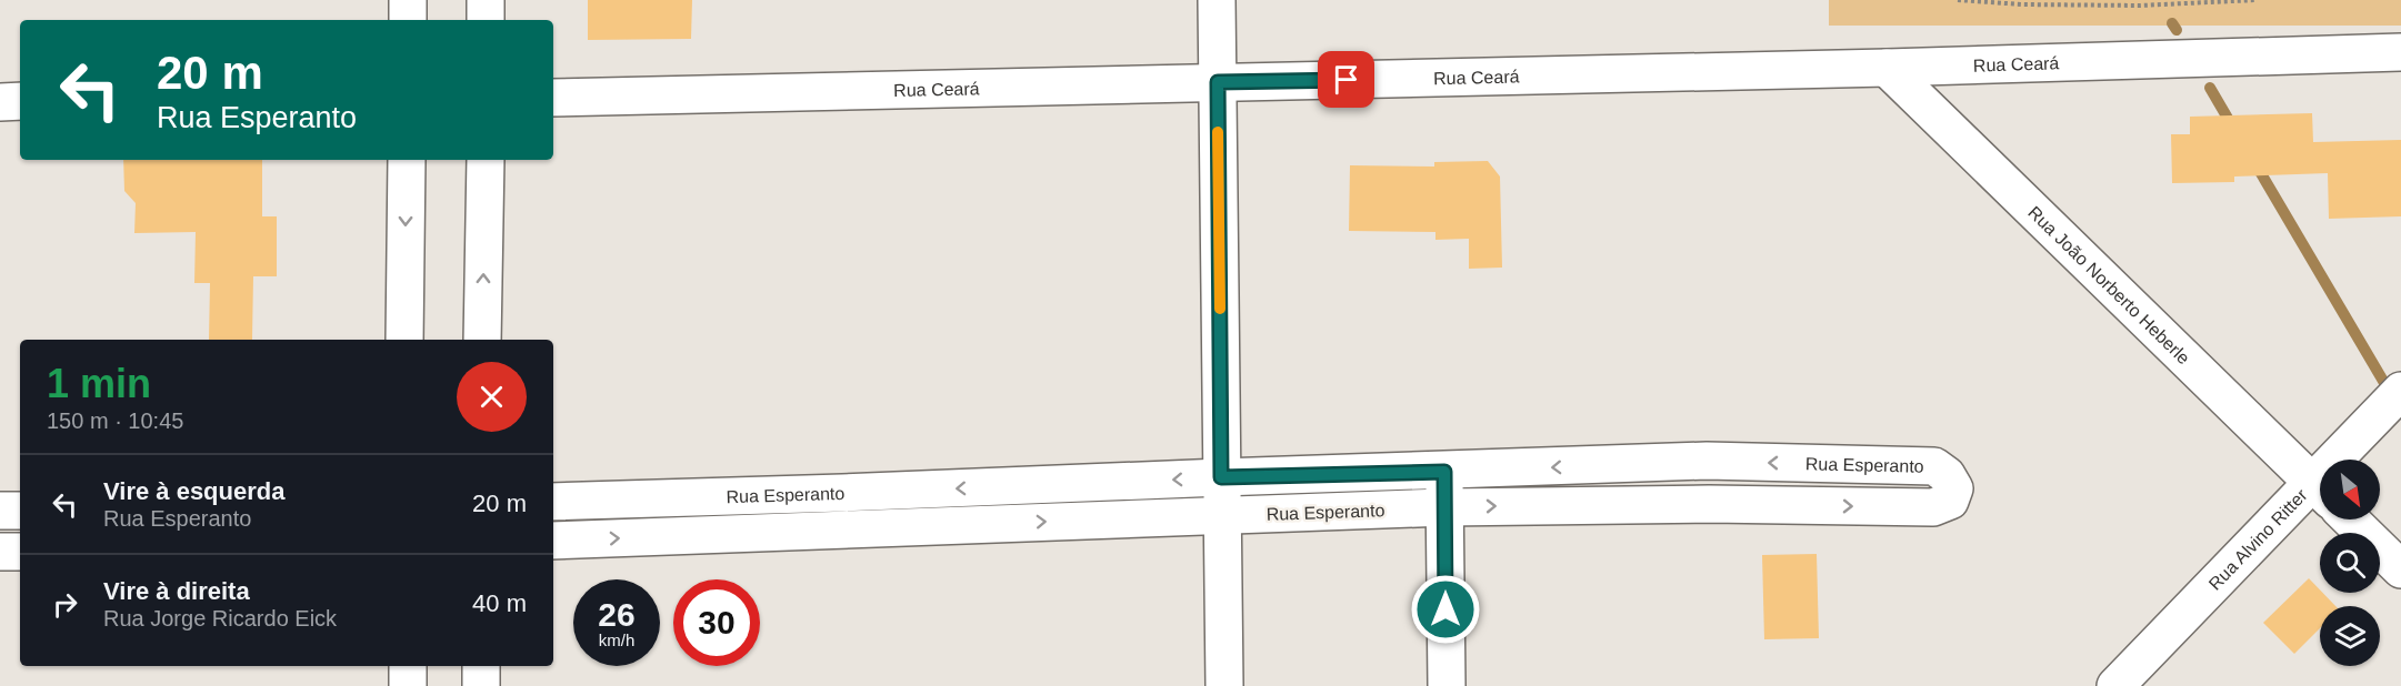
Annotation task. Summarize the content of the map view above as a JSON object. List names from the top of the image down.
{
  "streets": {
    "street": [
      "Rua Ceará",
      "Rua João Norberto Heberle",
      "Rua Esperanto",
      "Rua Alvino Ritter"
    ]
  },
  "crossings": [
    ["Rua Ceará", "Rua João Norberto Heberle"]
  ],
  "north": "bottom right",
  "page": {
    "turn": ["20 m", "Rua Esperanto"],
    "heading": ["1 min", "150 m · 10:45"],
    "list": [
      {
        "name": "Vire à esquerda",
        "note": "Rua Esperanto",
        "value": "20 m"
      },
      {
        "name": "Vire à direita",
        "note": "Rua Jorge Ricardo Eick",
        "value": "40 m"
      }
    ],
    "speed": "26 km/h",
    "limit": "30"
  }
}
